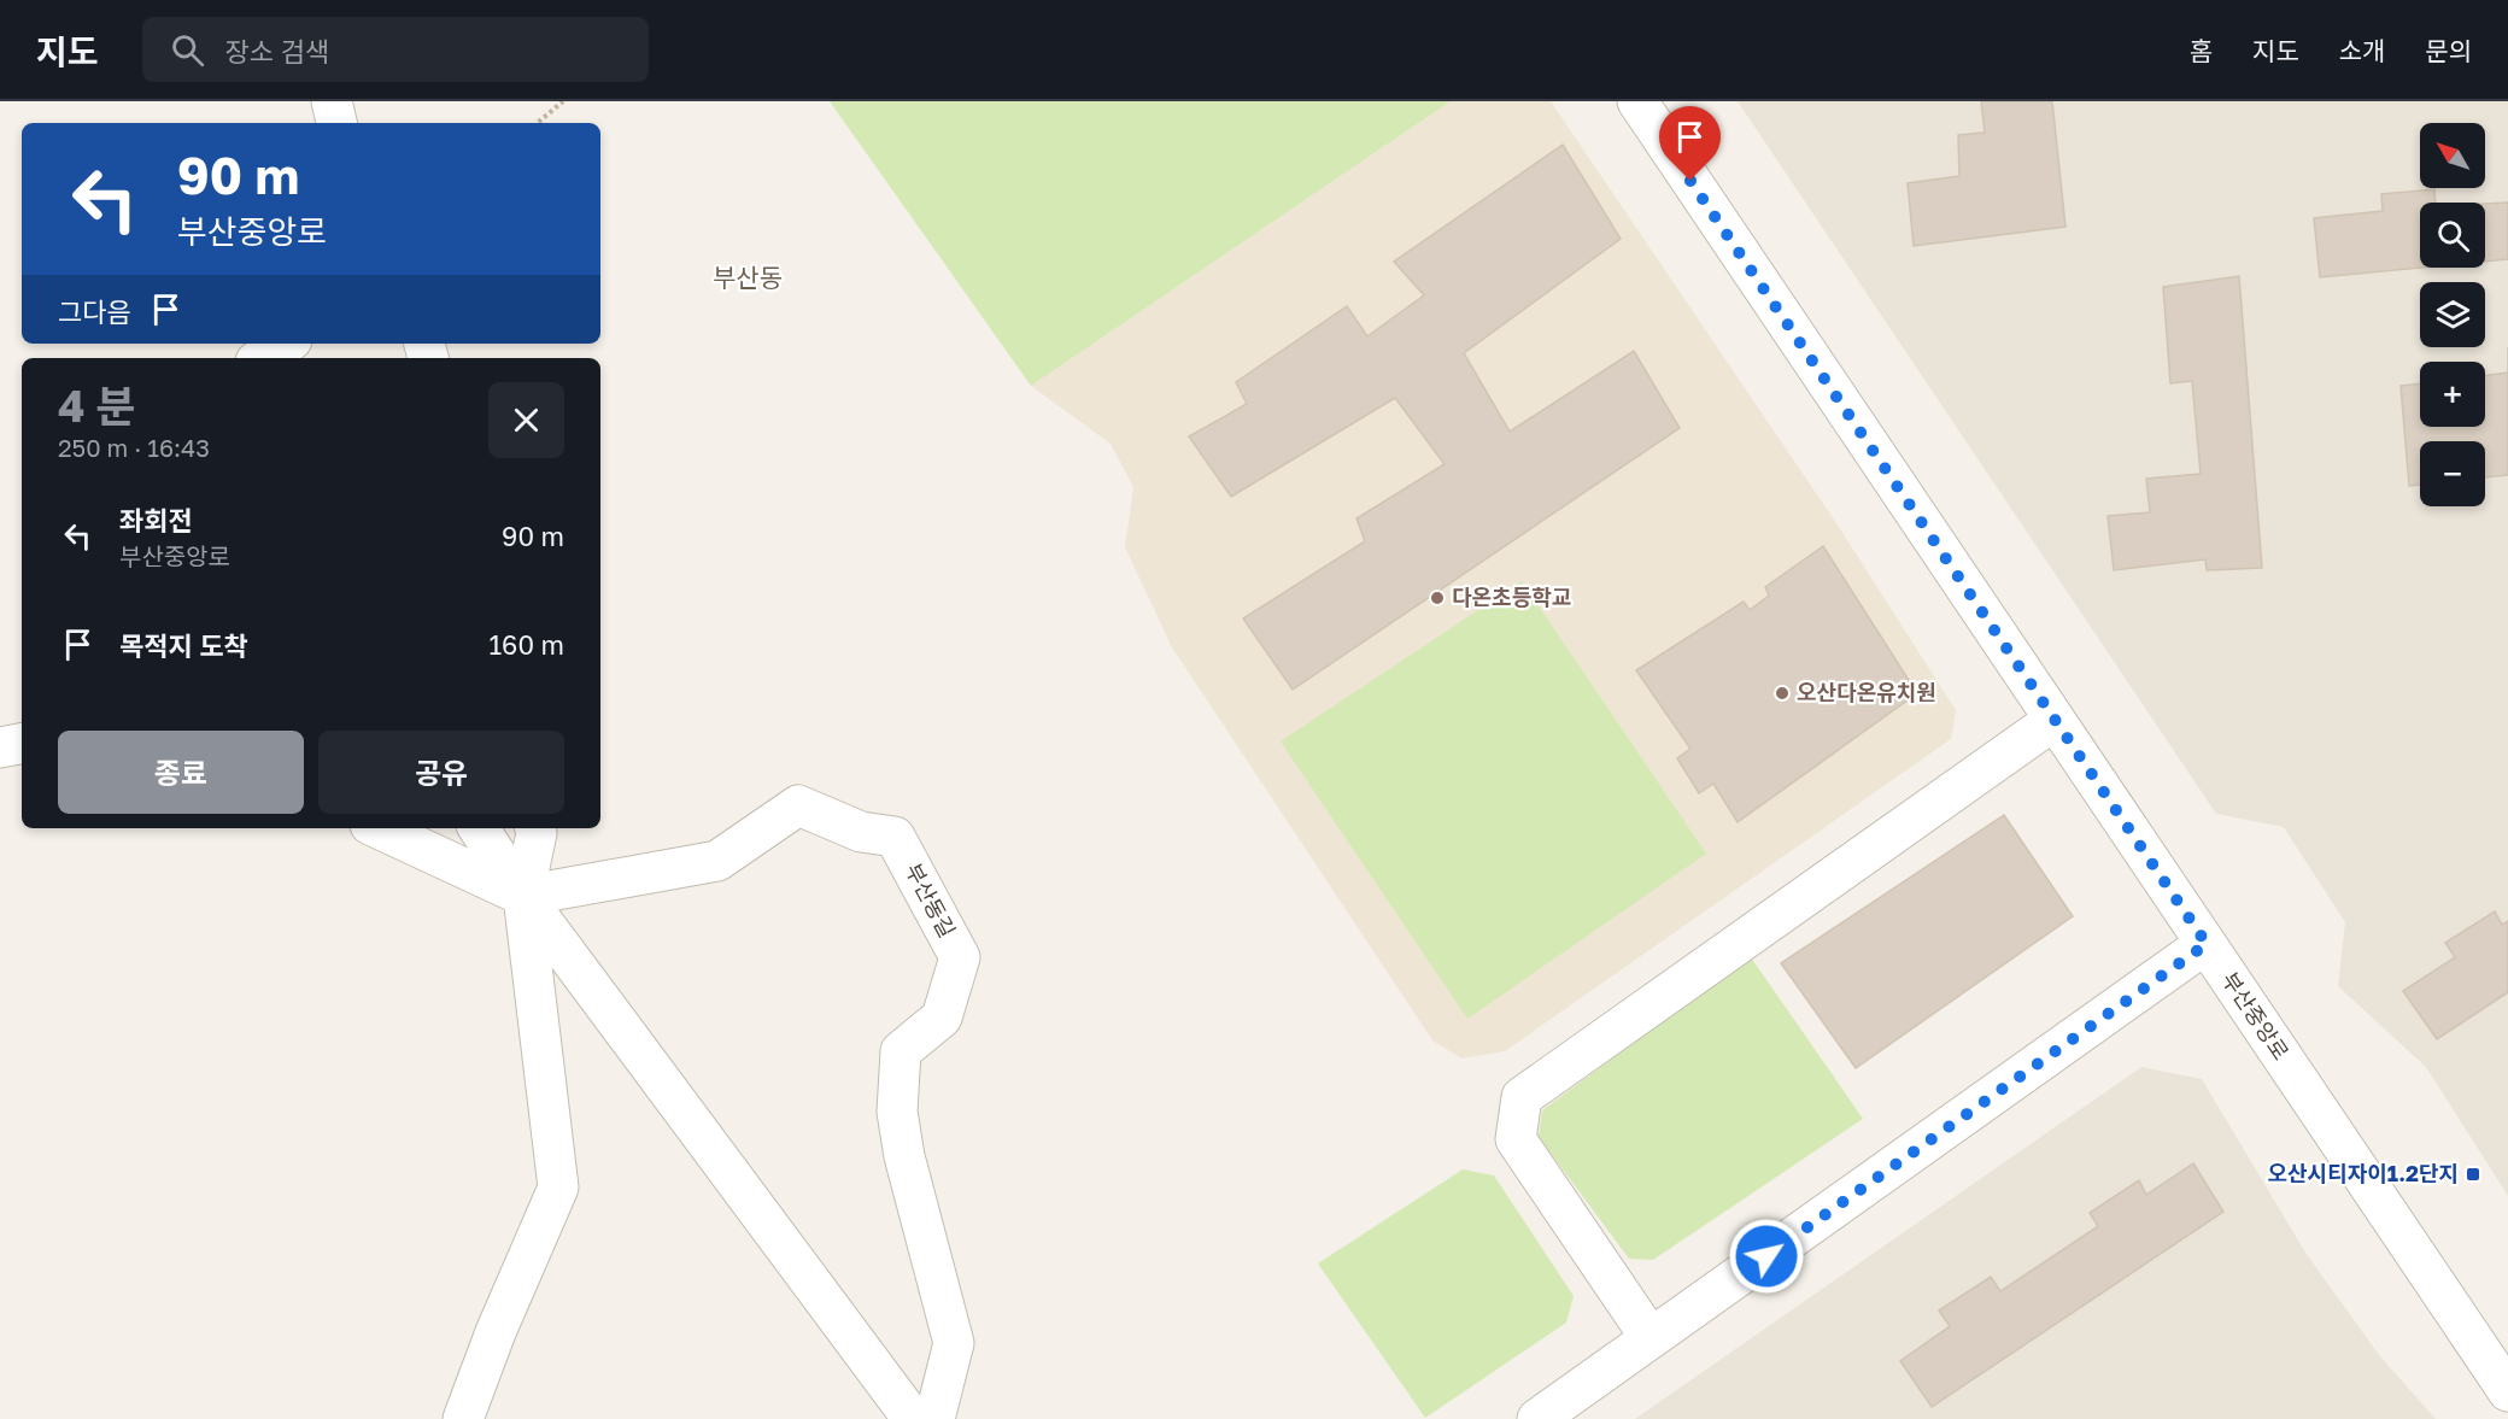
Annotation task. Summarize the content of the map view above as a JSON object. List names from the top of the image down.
{
  "streets": {
    "street": ["부산동길", "부산중앙로"]
  },
  "districts": ["부산동"],
  "places": {
    "other": ["다온초등학교", "오산다온유치원"],
    "transit": ["오산시티자이1.2단지"]
  },
  "north": "top left",
  "page": {
    "header": "지도",
    "search": "장소 검색",
    "nav": [
      "홈",
      "지도",
      "소개",
      "문의"
    ],
    "map_buttons": ["+", "−"],
    "turn": ["90 m", "부산중앙로"],
    "then": "그다음",
    "heading": ["4 분", "250 m · 16:43"],
    "list": [
      {
        "name": "좌회전",
        "note": "부산중앙로",
        "value": "90 m"
      },
      {
        "name": "목적지 도착",
        "value": "160 m"
      }
    ],
    "buttons": ["종료", "공유"]
  }
}
